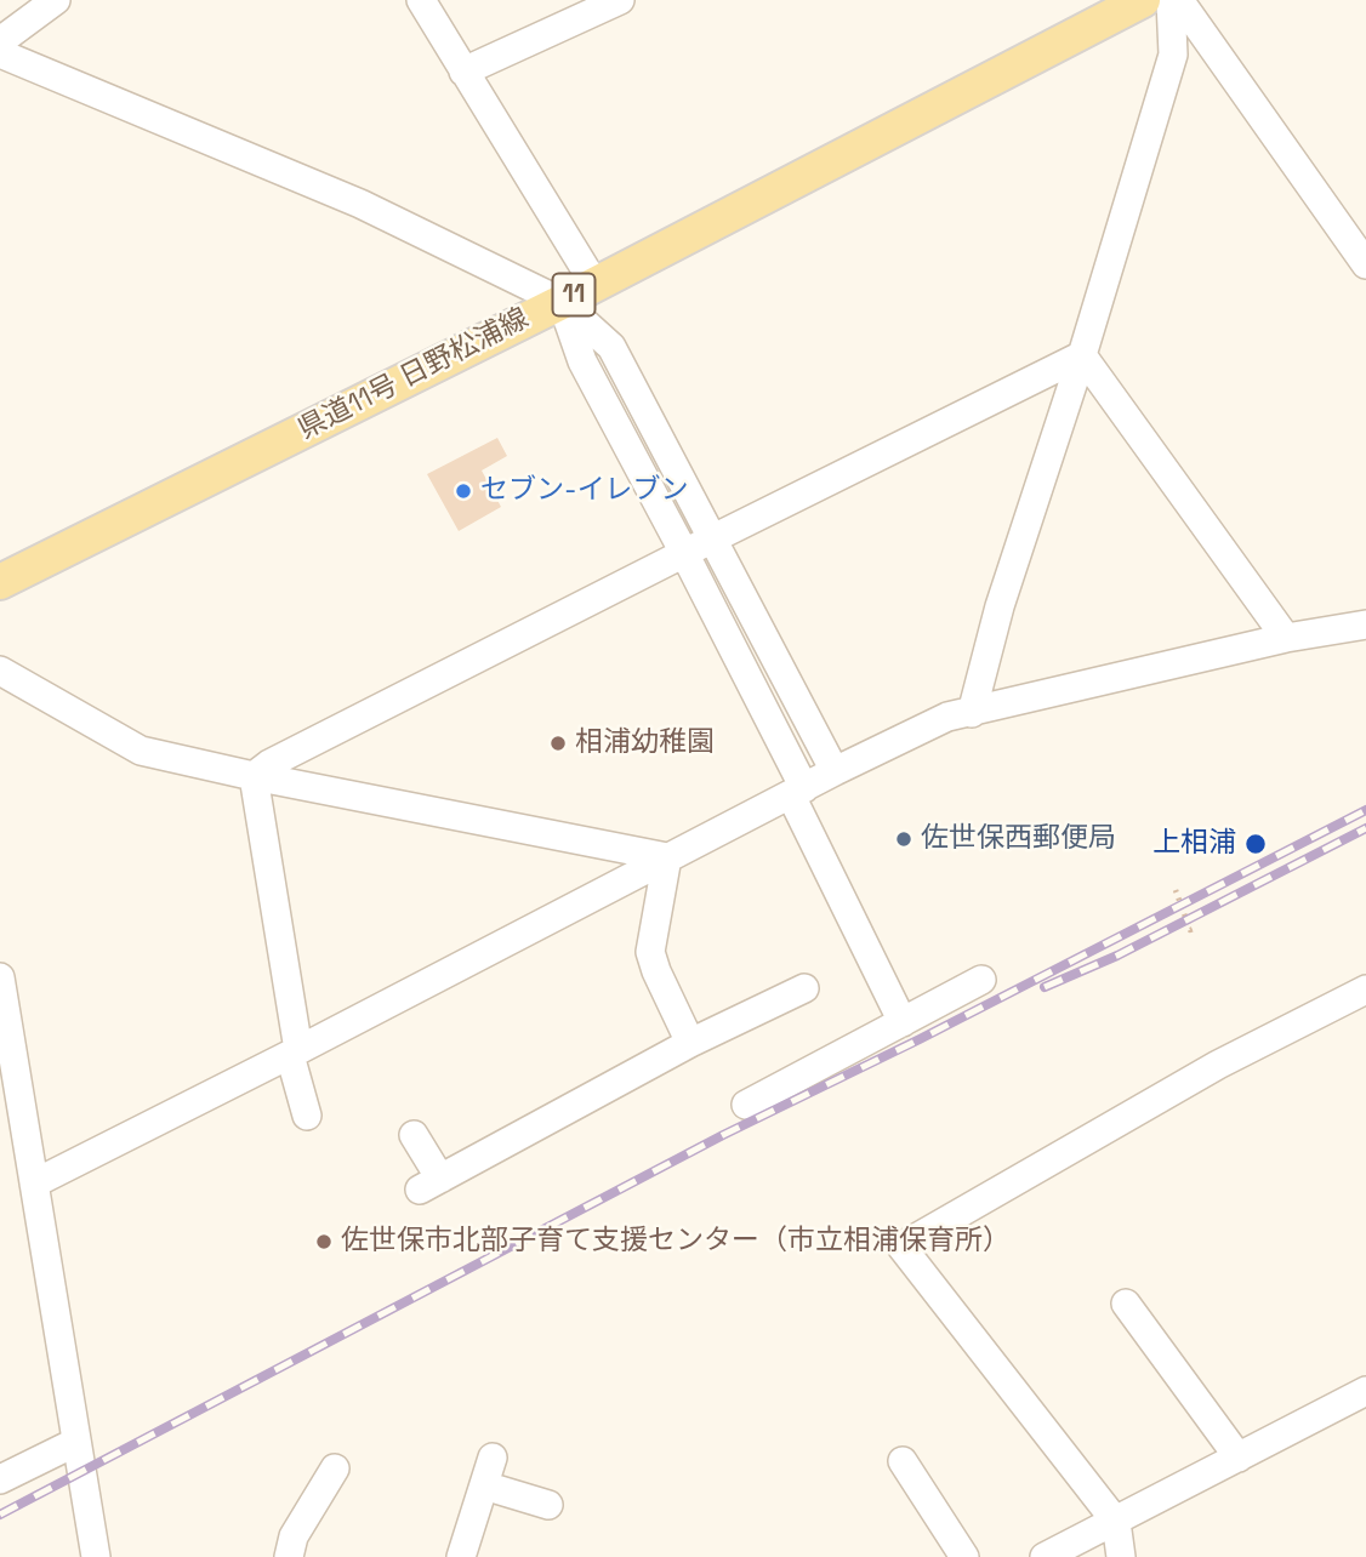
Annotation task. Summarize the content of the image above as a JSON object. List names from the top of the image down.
{
  "streets": {
    "main road": ["11", "県道11号 日野松浦線"]
  },
  "places": [
    "セブン-イレブン",
    "相浦幼稚園",
    "佐世保西郵便局",
    "上相浦",
    "佐世保市北部子育て支援センター（市立相浦保育所）"
  ]
}
